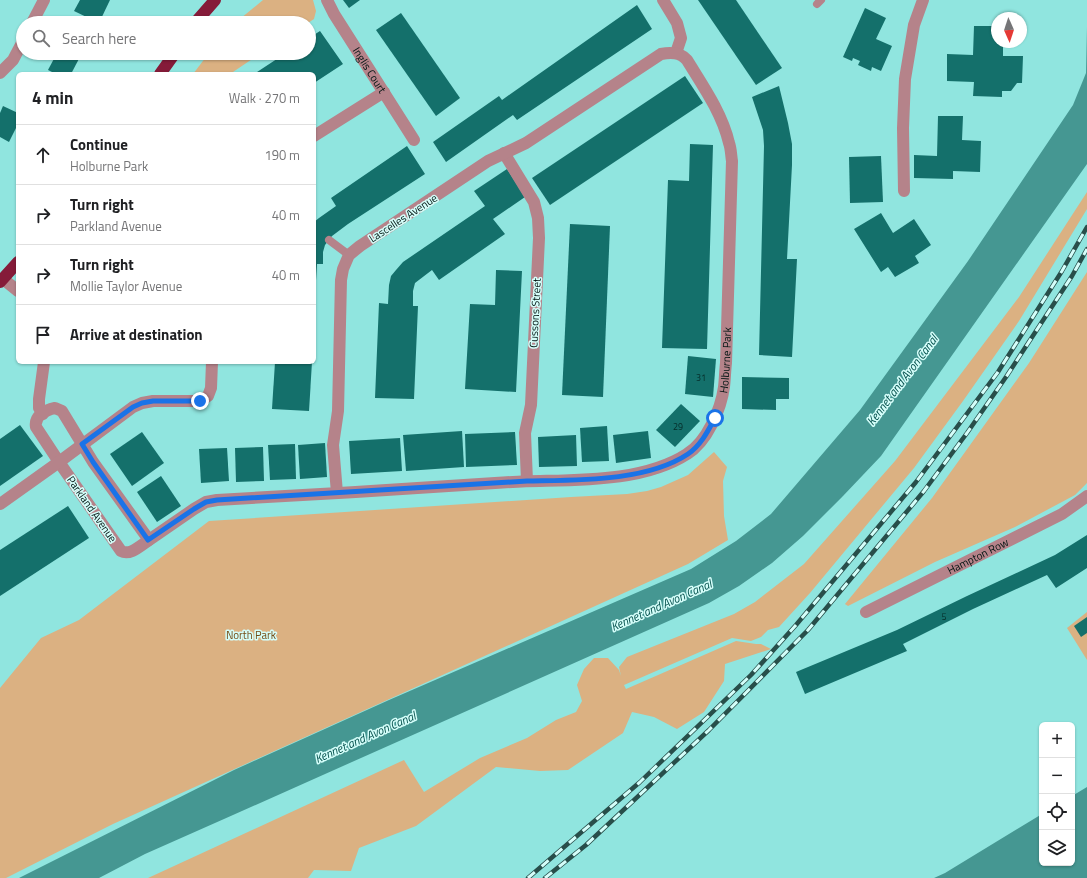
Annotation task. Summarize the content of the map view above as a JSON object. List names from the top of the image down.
{
  "streets": {
    "street": [
      "Inglis Court",
      "Lascelles Avenue",
      "Cussons Street",
      "Holburne Park",
      "Parkland Avenue",
      "Hampton Row"
    ]
  },
  "crossings": [
    ["Lascelles Avenue", "Cussons Street"],
    ["Lascelles Avenue", "Holburne Park"],
    ["Cussons Street", "Holburne Park"],
    ["Holburne Park", "Parkland Avenue"]
  ],
  "water": ["Kennet and Avon Canal"],
  "parks": ["North Park"],
  "house_numbers": ["31", "29", "5"],
  "north": "bottom",
  "page": {
    "search": "Search here",
    "heading": ["4 min", "Walk · 270 m"],
    "list": [
      ["Continue", "Holburne Park", "190 m"],
      ["Turn right", "Parkland Avenue", "40 m"],
      ["Turn right", "Mollie Taylor Avenue", "40 m"],
      "Arrive at destination"
    ],
    "map_buttons": ["+", "−"]
  }
}
